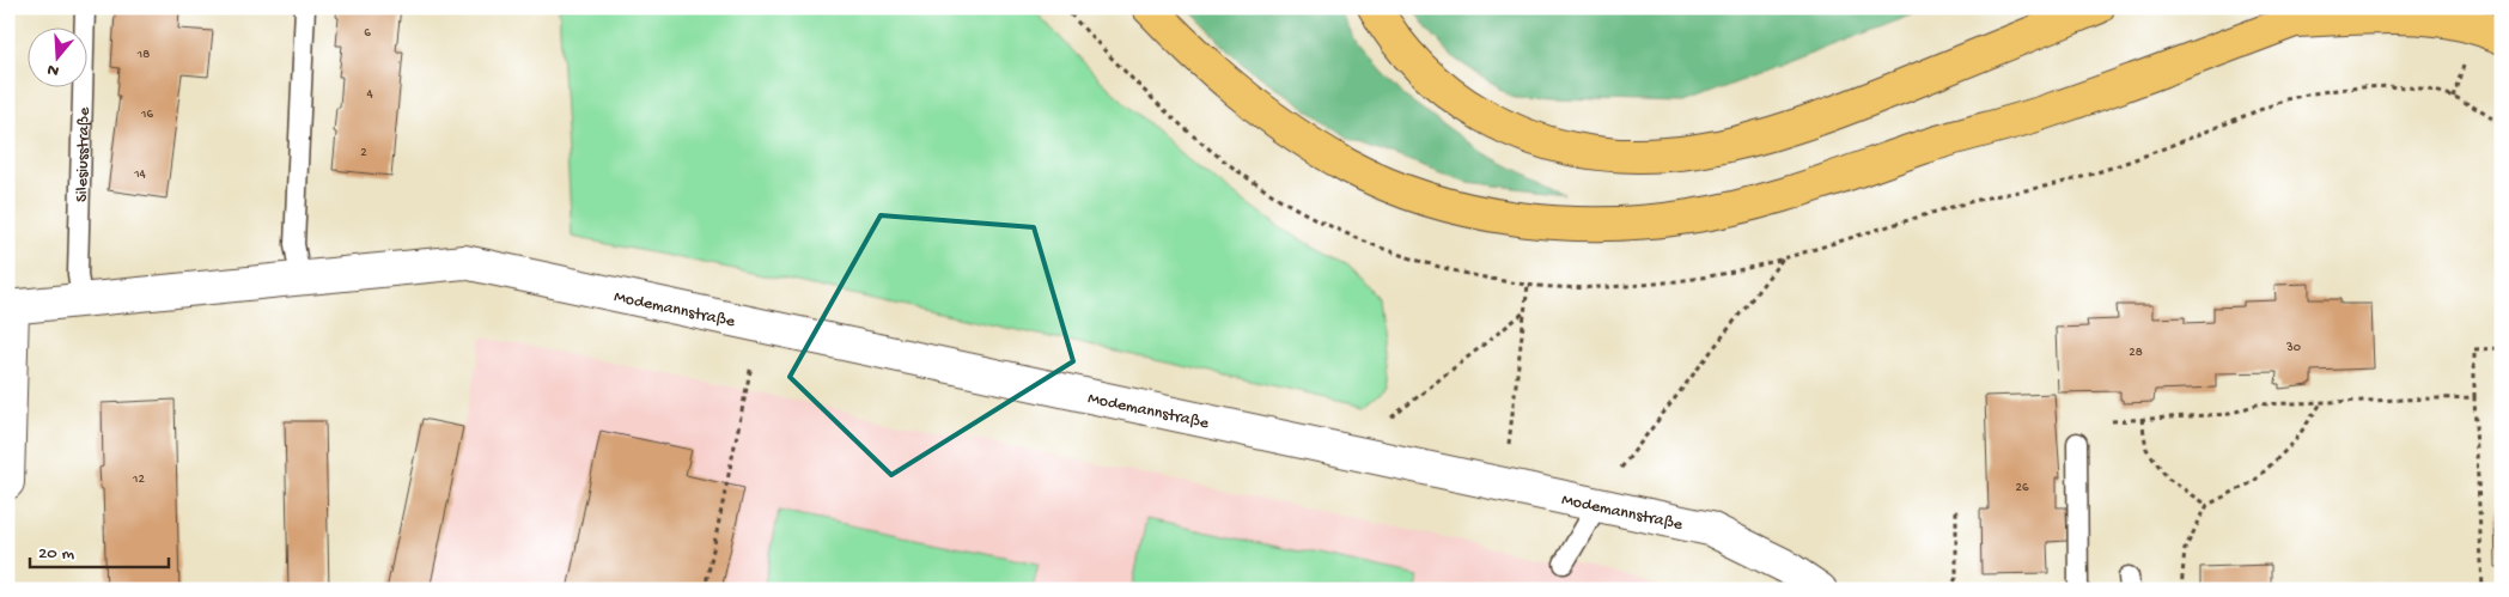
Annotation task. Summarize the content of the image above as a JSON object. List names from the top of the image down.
{
  "streets": {
    "street": ["Modemannstraße"],
    "lane": ["Silesiusstraße"]
  },
  "house_numbers": [
    "6",
    "18",
    "4",
    "16",
    "2",
    "14",
    "30",
    "28",
    "12",
    "26"
  ],
  "scale_bar": "20 m",
  "north": "bottom"
}
